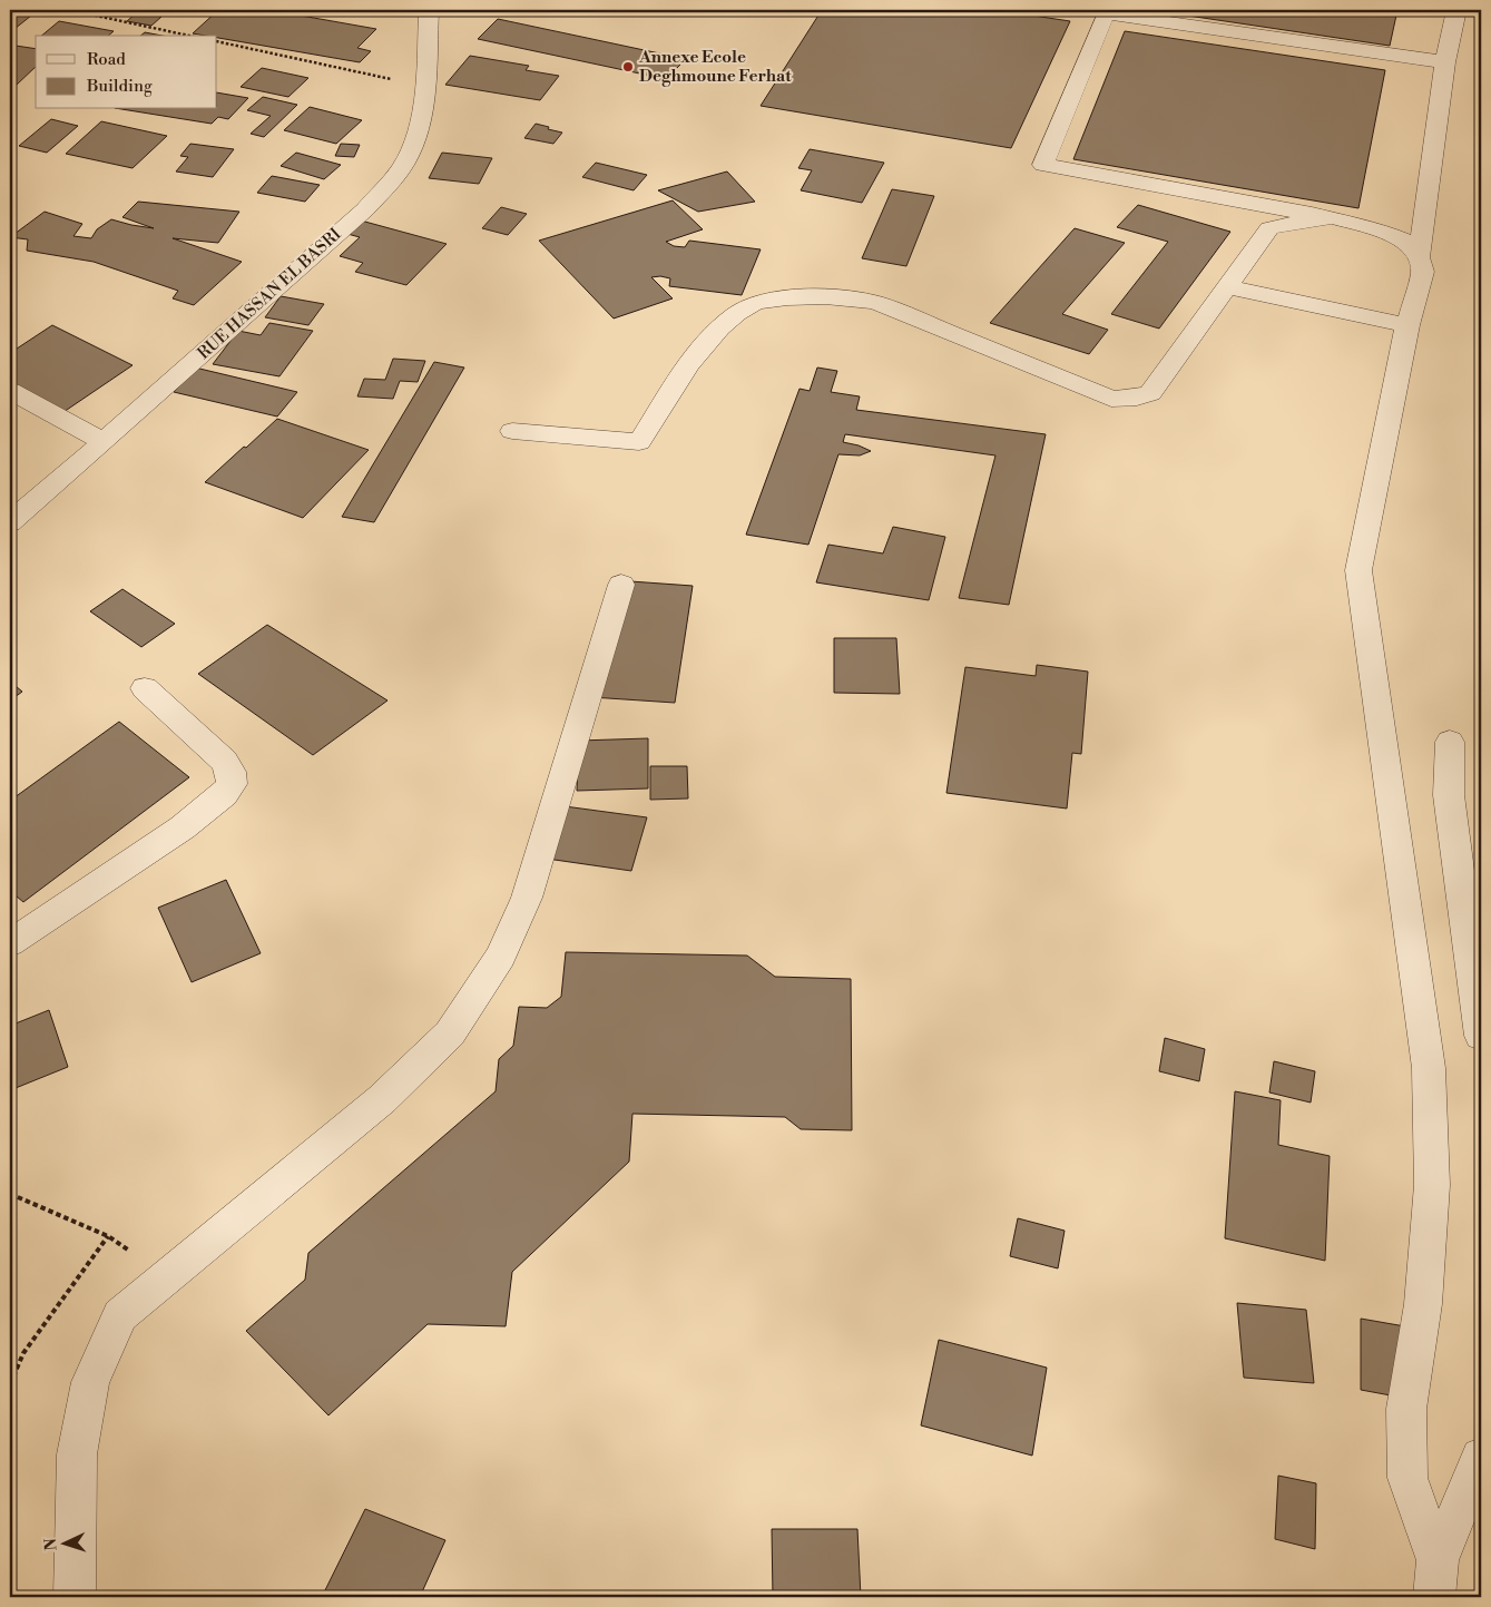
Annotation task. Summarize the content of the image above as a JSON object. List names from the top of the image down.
{
  "streets": {
    "street": ["RUE HASSAN EL BASRI"]
  },
  "places": ["Annexe Ecole Deghmoune Ferhat"],
  "legend": ["Road", "Building"],
  "north": "left"
}
